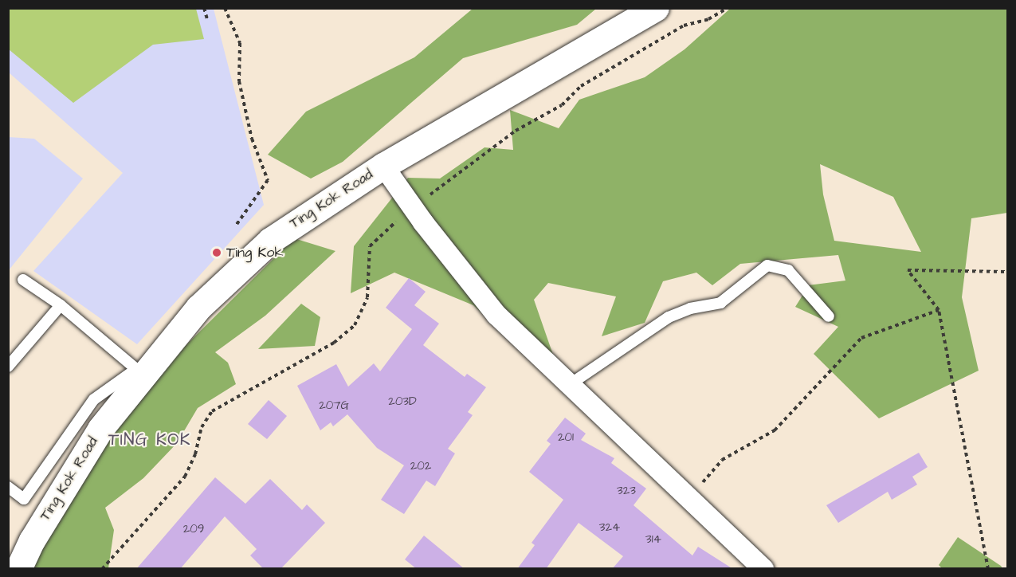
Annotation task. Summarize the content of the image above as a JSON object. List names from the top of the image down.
{
  "streets": {
    "main road": ["Ting Kok Road"]
  },
  "districts": ["TING KOK"],
  "places": ["Ting Kok"],
  "house_numbers": [
    "203D",
    "207G",
    "201",
    "202",
    "323",
    "324",
    "209",
    "314"
  ]
}
